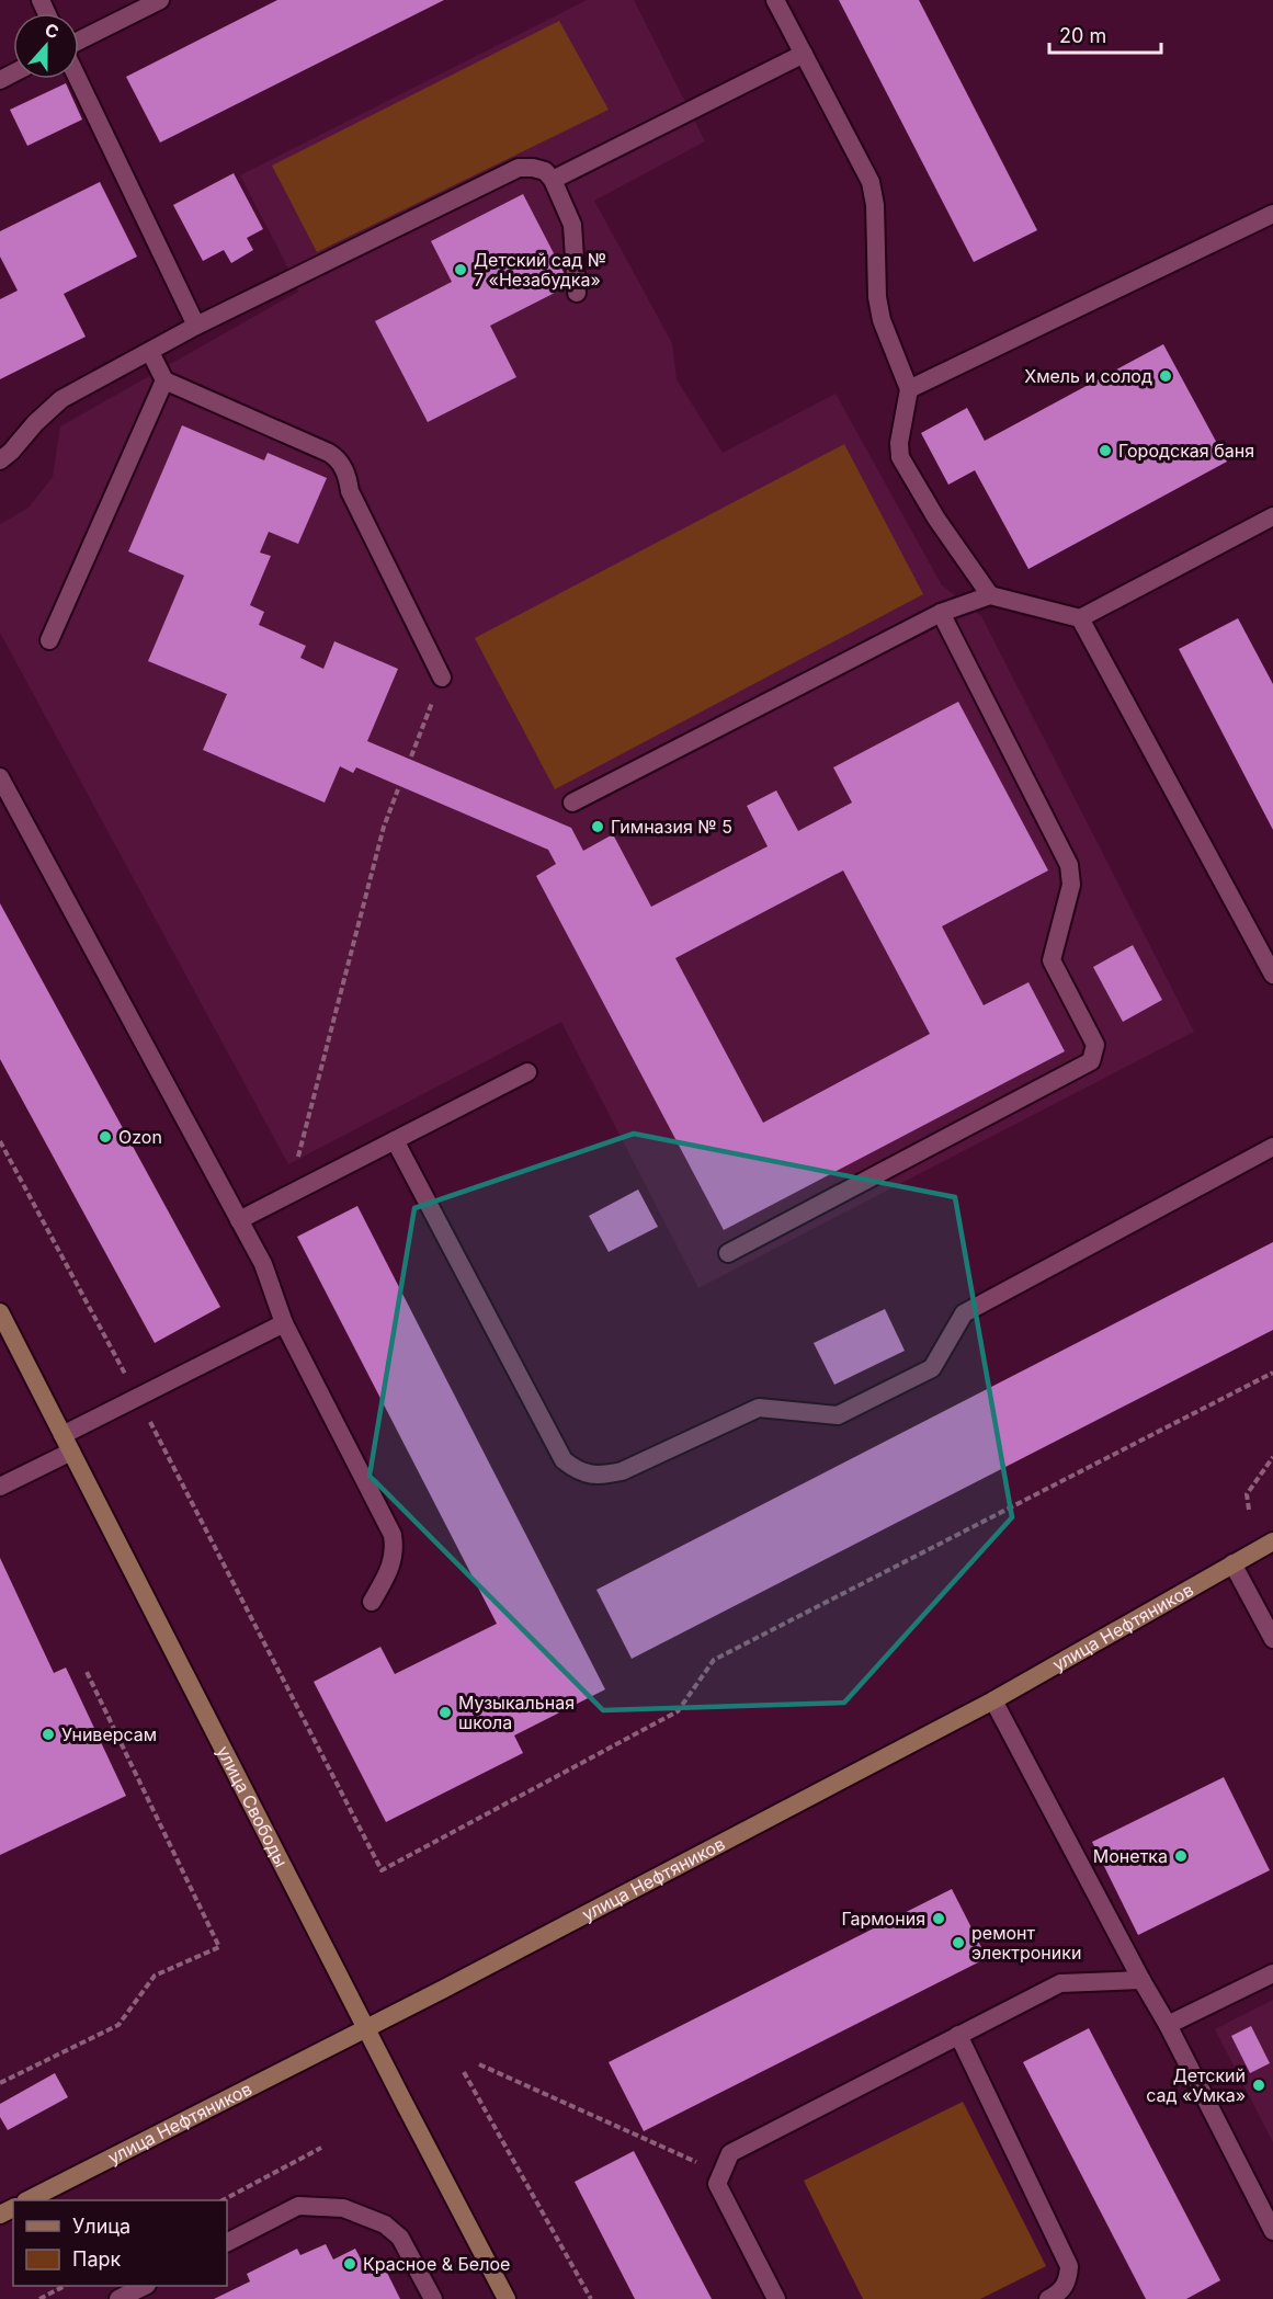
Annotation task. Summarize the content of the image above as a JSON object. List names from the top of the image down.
{
  "streets": {
    "main road": ["улица Нефтяников", "улица Свободы"]
  },
  "crossings": [
    ["улица Нефтяников", "улица Свободы"]
  ],
  "places": [
    "Детский сад № 7 «Незабудка»",
    "Хмель и солод",
    "Городская баня",
    "Гимназия № 5",
    "Ozon",
    "Музыкальная школа",
    "Универсам",
    "Монетка",
    "Гармония",
    "ремонт электроники",
    "Детский сад «Умка»",
    "Красное & Белое"
  ],
  "legend": ["Улица", "Парк"],
  "scale_bar": "20 m",
  "north": "top"
}
